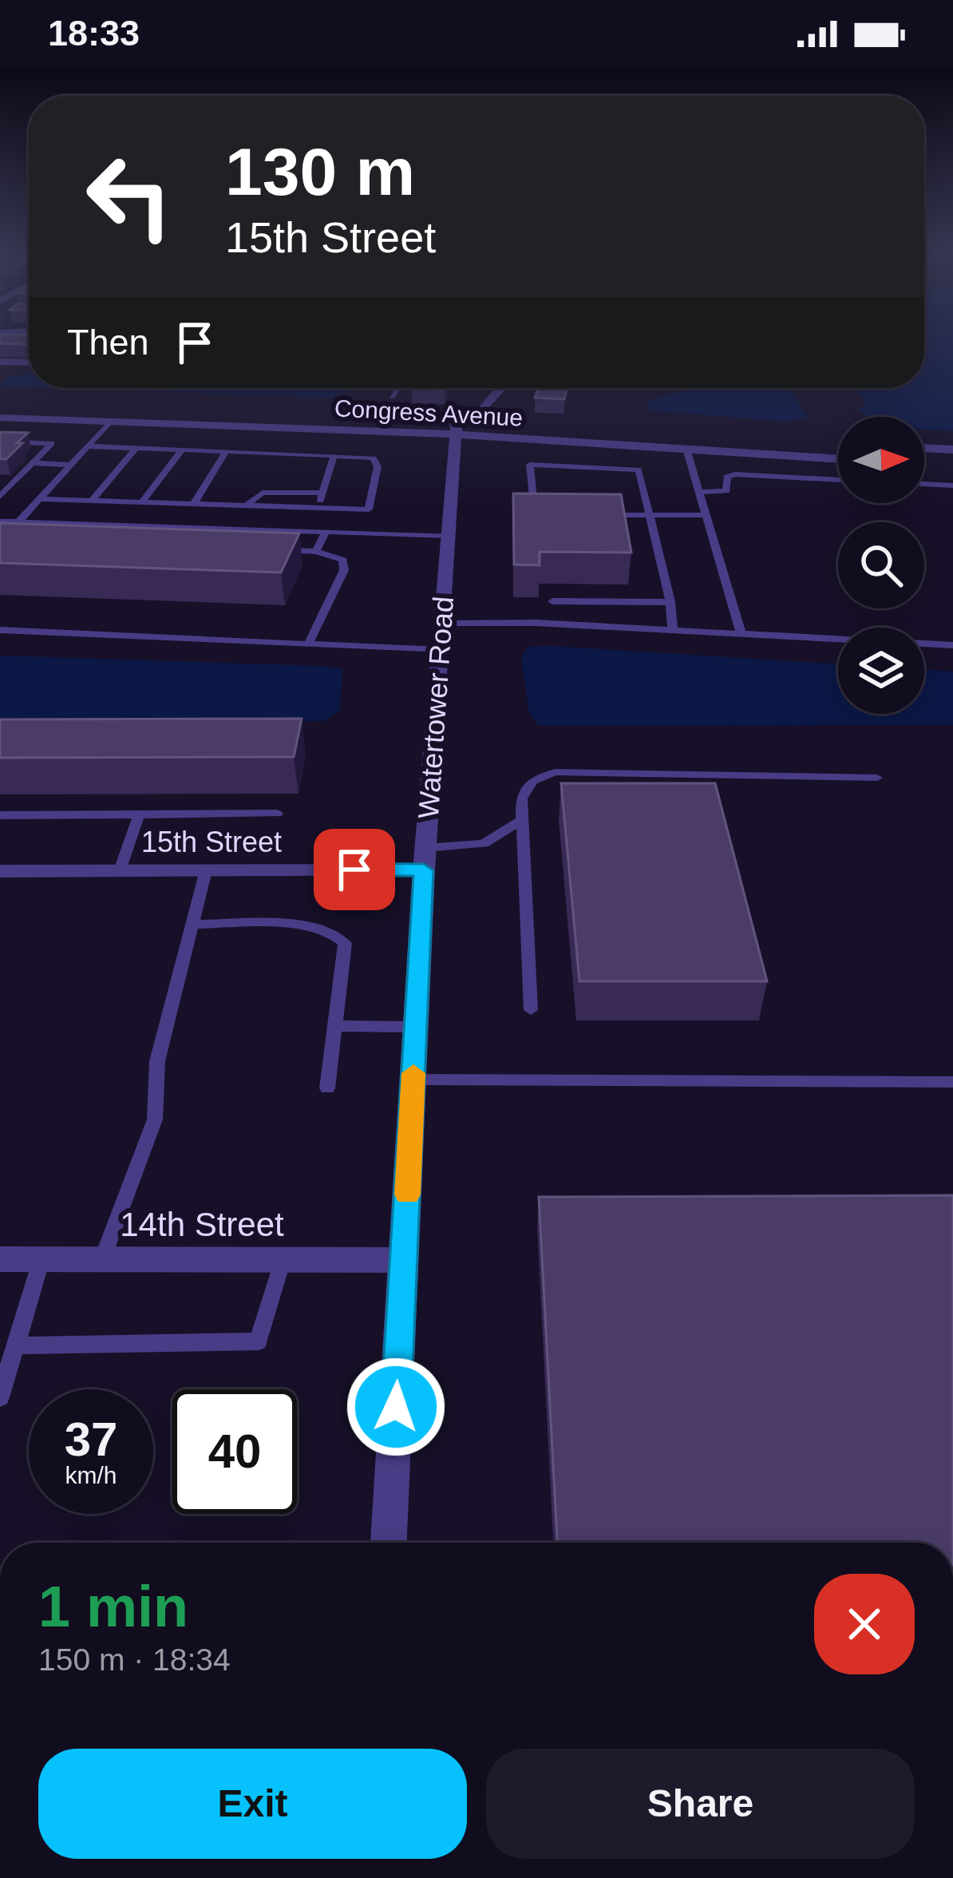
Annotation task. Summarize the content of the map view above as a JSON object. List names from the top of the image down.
{
  "streets": {
    "street": [
      "Congress Avenue",
      "Watertower Road",
      "15th Street",
      "14th Street"
    ]
  },
  "crossings": [
    ["Congress Avenue", "Watertower Road"],
    ["Watertower Road", "15th Street"],
    ["Watertower Road", "14th Street"]
  ],
  "north": "right",
  "page": {
    "status": "18:33",
    "turn": ["130 m", "15th Street"],
    "then": "Then",
    "speed": "37 km/h",
    "limit": "40",
    "heading": ["1 min", "150 m · 18:34"],
    "buttons": ["Exit", "Share"]
  }
}
